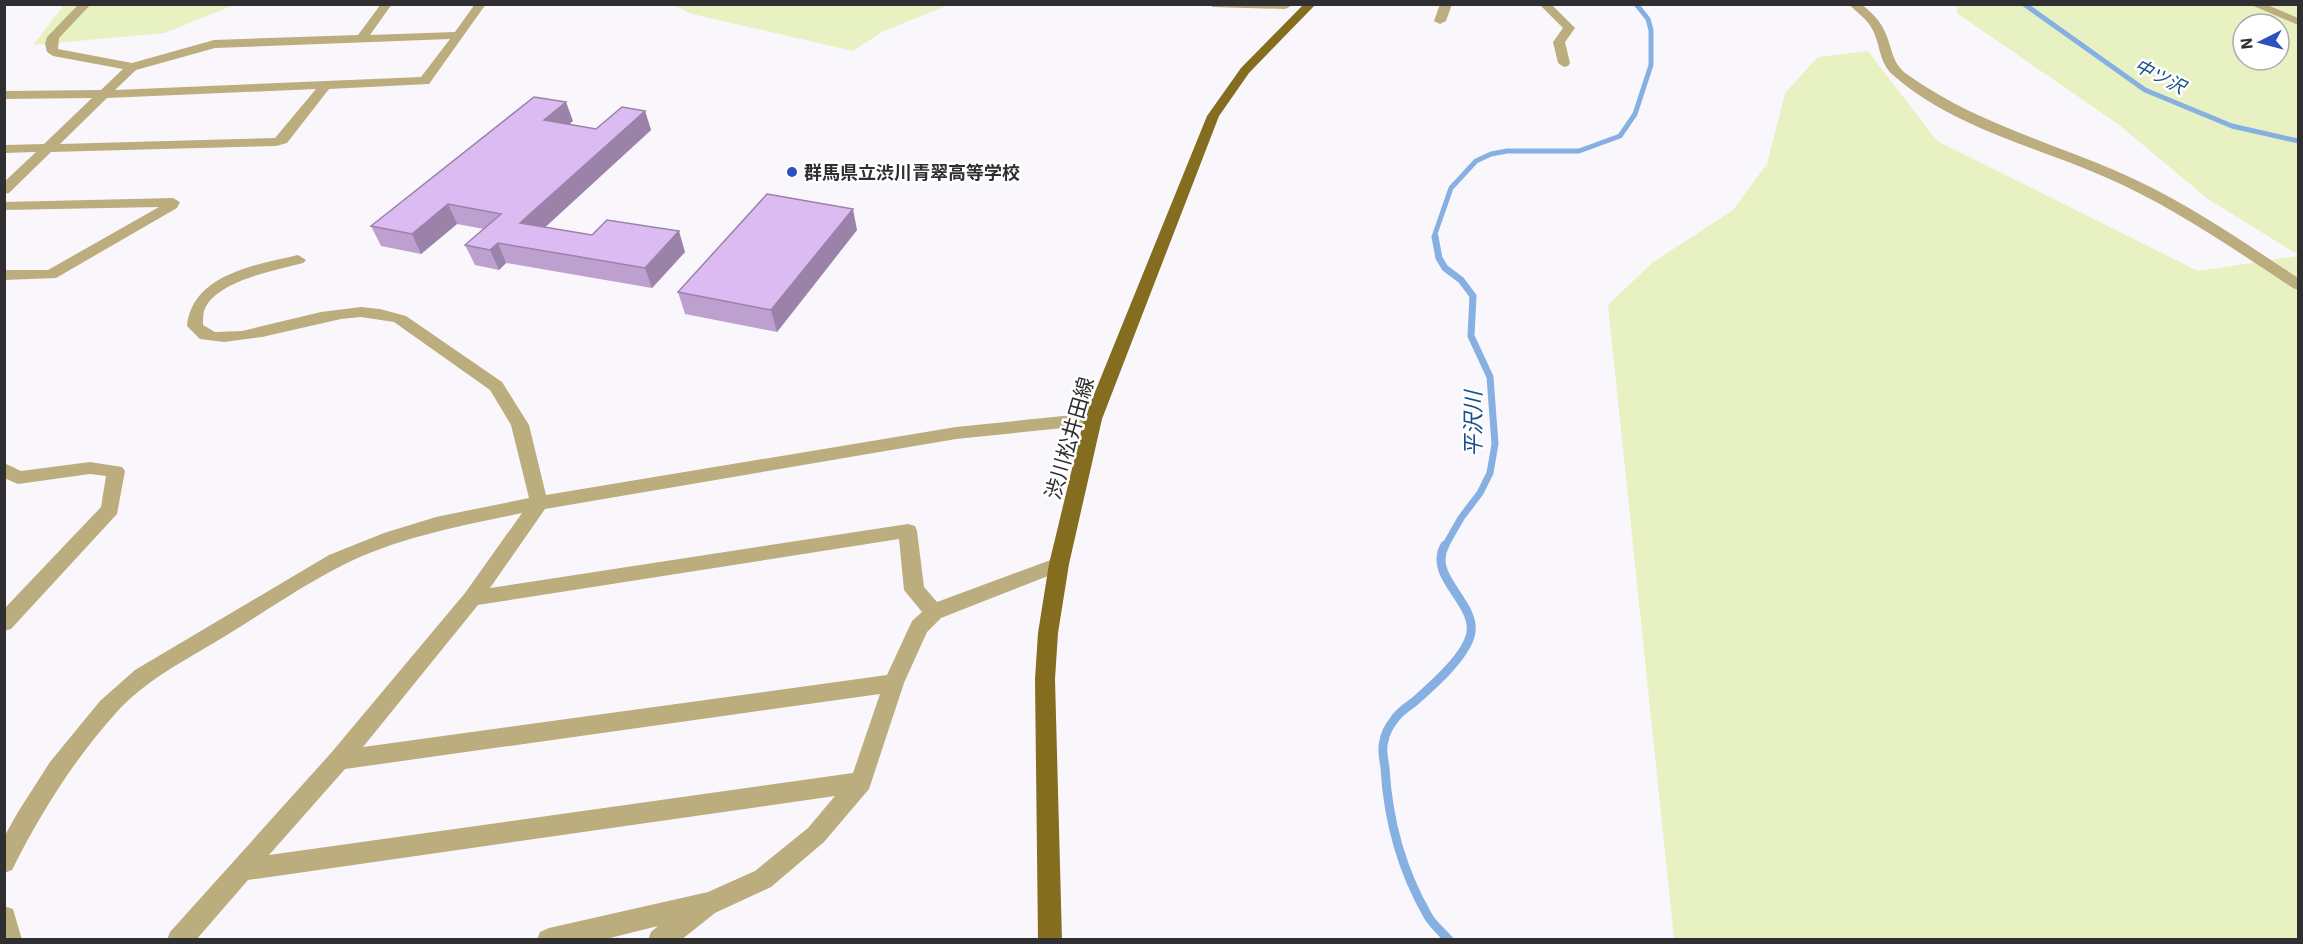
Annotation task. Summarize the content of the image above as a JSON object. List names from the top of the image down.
{
  "streets": {
    "main road": ["渋川松井田線"]
  },
  "water": ["中ツ沢", "平沢川"],
  "places": ["群馬県立渋川青翠高等学校"],
  "north": "left"
}
